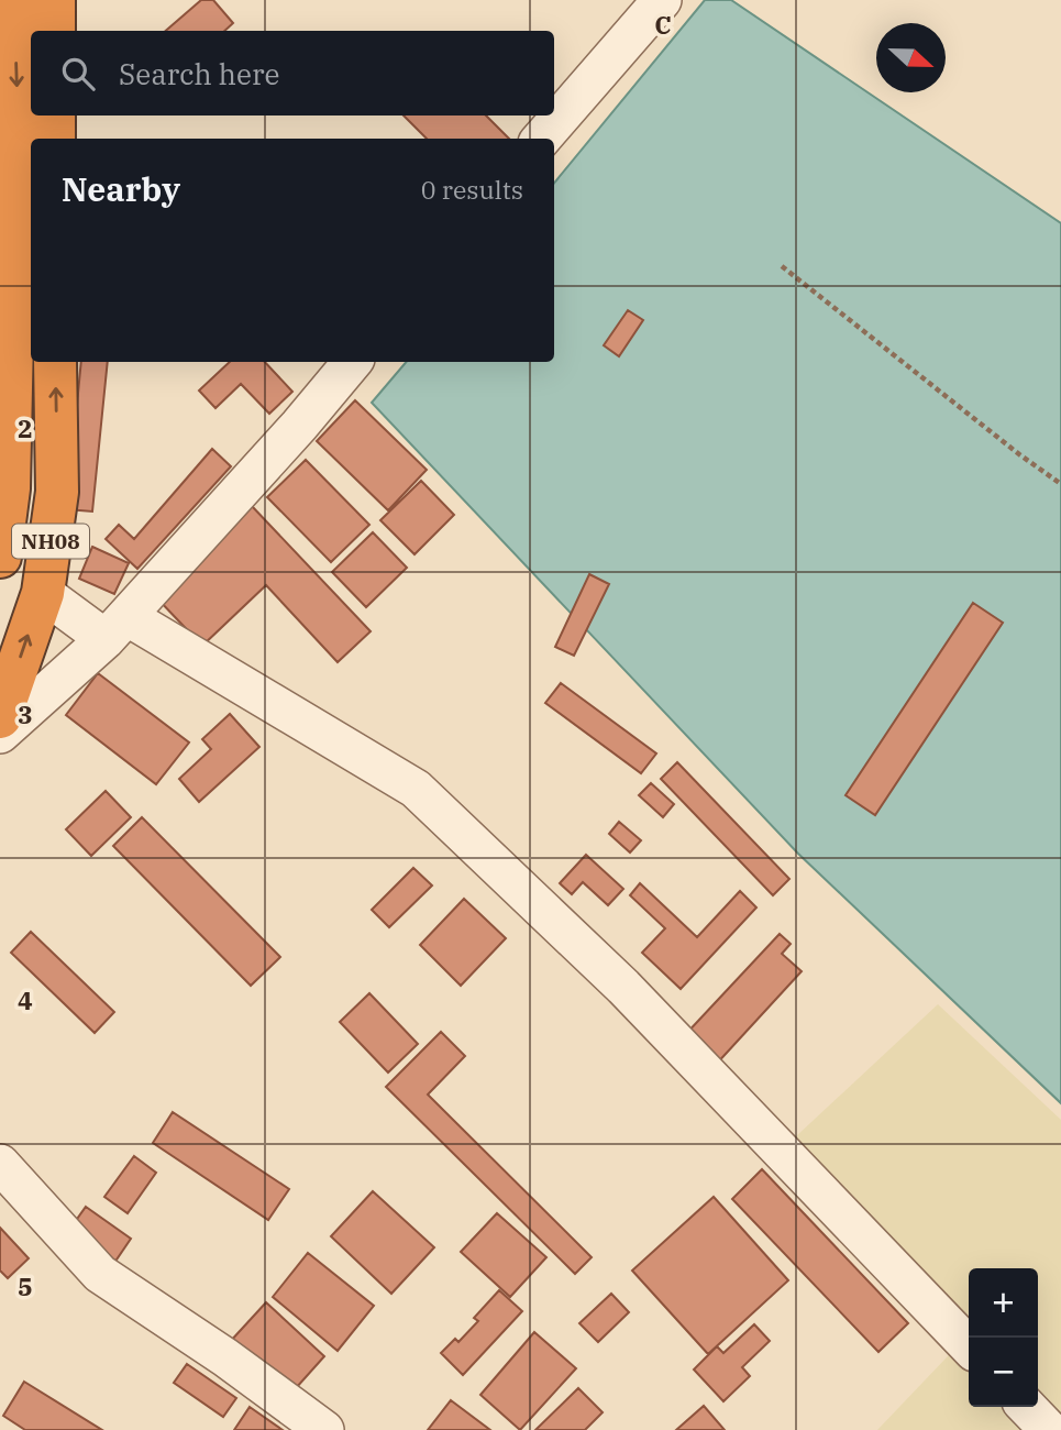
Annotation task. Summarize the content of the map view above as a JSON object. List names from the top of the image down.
{
  "streets": {
    "highway": ["NH08"]
  },
  "north": "right",
  "page": {
    "search": "Search here",
    "heading": ["Nearby", "0 results"],
    "map_buttons": ["+", "−"]
  },
  "grid": {
    "columns": ["C"],
    "rows": [
      "2",
      "3",
      "4",
      "5"
    ]
  }
}
